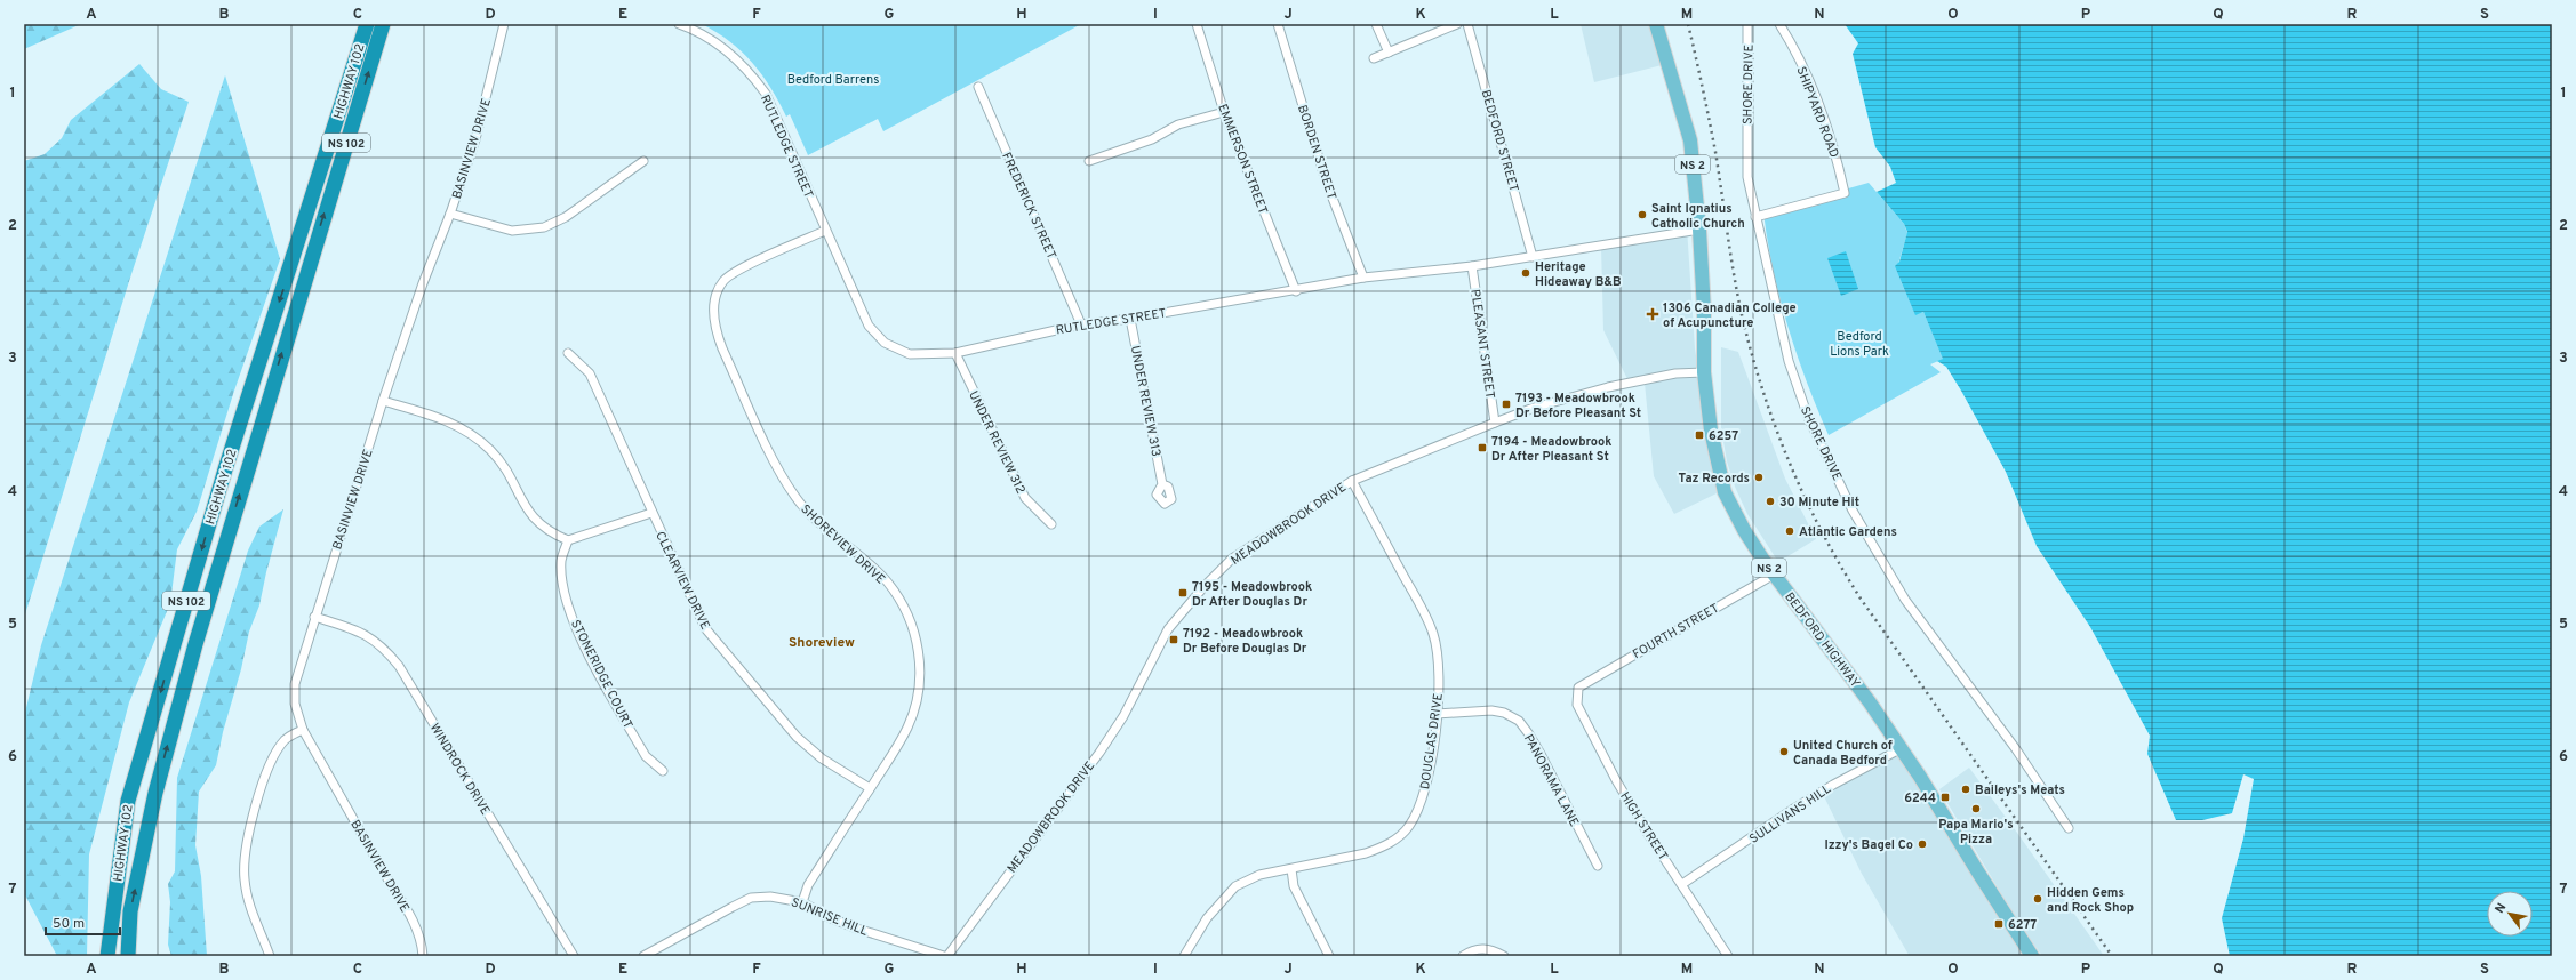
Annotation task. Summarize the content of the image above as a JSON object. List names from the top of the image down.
{
  "streets": {
    "highway": ["HIGHWAY 102", "NS 102"],
    "main road": ["NS 2", "BEDFORD HIGHWAY"],
    "street": [
      "SHORE DRIVE",
      "SHIPYARD ROAD",
      "BEDFORD STREET",
      "RUTLEDGE STREET",
      "BASINVIEW DRIVE",
      "BORDEN STREET",
      "EMMERSON STREET",
      "FREDERICK STREET",
      "PLEASANT STREET",
      "UNDER REVIEW 313",
      "UNDER REVIEW 312",
      "MEADOWBROOK DRIVE",
      "SHOREVIEW DRIVE",
      "CLEARVIEW DRIVE",
      "FOURTH STREET",
      "STONERIDGE COURT",
      "DOUGLAS DRIVE",
      "WINDROCK DRIVE",
      "PANORAMA LANE",
      "SULLIVANS HILL",
      "HIGH STREET",
      "SUNRISE HILL"
    ]
  },
  "crossings": [
    ["SHORE DRIVE", "SHIPYARD ROAD"],
    ["BEDFORD STREET", "RUTLEDGE STREET"],
    ["RUTLEDGE STREET", "BORDEN STREET"],
    ["RUTLEDGE STREET", "EMMERSON STREET"],
    ["RUTLEDGE STREET", "FREDERICK STREET"],
    ["RUTLEDGE STREET", "PLEASANT STREET"],
    ["RUTLEDGE STREET", "UNDER REVIEW 313"],
    ["RUTLEDGE STREET", "UNDER REVIEW 312"],
    ["RUTLEDGE STREET", "SHOREVIEW DRIVE"],
    ["RUTLEDGE STREET", "BEDFORD HIGHWAY"],
    ["BASINVIEW DRIVE", "WINDROCK DRIVE"],
    ["PLEASANT STREET", "MEADOWBROOK DRIVE"],
    ["MEADOWBROOK DRIVE", "BEDFORD HIGHWAY"],
    ["MEADOWBROOK DRIVE", "DOUGLAS DRIVE"],
    ["MEADOWBROOK DRIVE", "SUNRISE HILL"],
    ["SHOREVIEW DRIVE", "CLEARVIEW DRIVE"],
    ["SHOREVIEW DRIVE", "SUNRISE HILL"],
    ["FOURTH STREET", "BEDFORD HIGHWAY"],
    ["FOURTH STREET", "HIGH STREET"],
    ["BEDFORD HIGHWAY", "SULLIVANS HILL"],
    ["DOUGLAS DRIVE", "PANORAMA LANE"],
    ["SULLIVANS HILL", "HIGH STREET"]
  ],
  "districts": ["Shoreview"],
  "parks": ["Bedford Barrens", "Bedford Lions Park"],
  "places": {
    "other": [
      "Saint Ignatius Catholic Church",
      "Heritage Hideaway B&B",
      "Taz Records",
      "30 Minute Hit",
      "Atlantic Gardens",
      "United Church of Canada Bedford",
      "Baileys's Meats",
      "Papa Mario's Pizza",
      "Izzy's Bagel Co",
      "Hidden Gems and Rock Shop"
    ],
    "health": ["1306 Canadian College of Acupuncture"],
    "transit": [
      "7193 - Meadowbrook Dr Before Pleasant St",
      "6257",
      "7194 - Meadowbrook Dr After Pleasant St",
      "7195 - Meadowbrook Dr After Douglas Dr",
      "7192 - Meadowbrook Dr Before Douglas Dr",
      "6244",
      "6277"
    ]
  },
  "scale_bar": "50 m",
  "north": "top left",
  "grid": {
    "columns": [
      "A",
      "B",
      "C",
      "D",
      "E",
      "F",
      "G",
      "H",
      "I",
      "J",
      "K",
      "L",
      "M",
      "N",
      "O",
      "P",
      "Q",
      "R",
      "S"
    ],
    "rows": [
      "1",
      "2",
      "3",
      "4",
      "5",
      "6",
      "7"
    ]
  }
}
